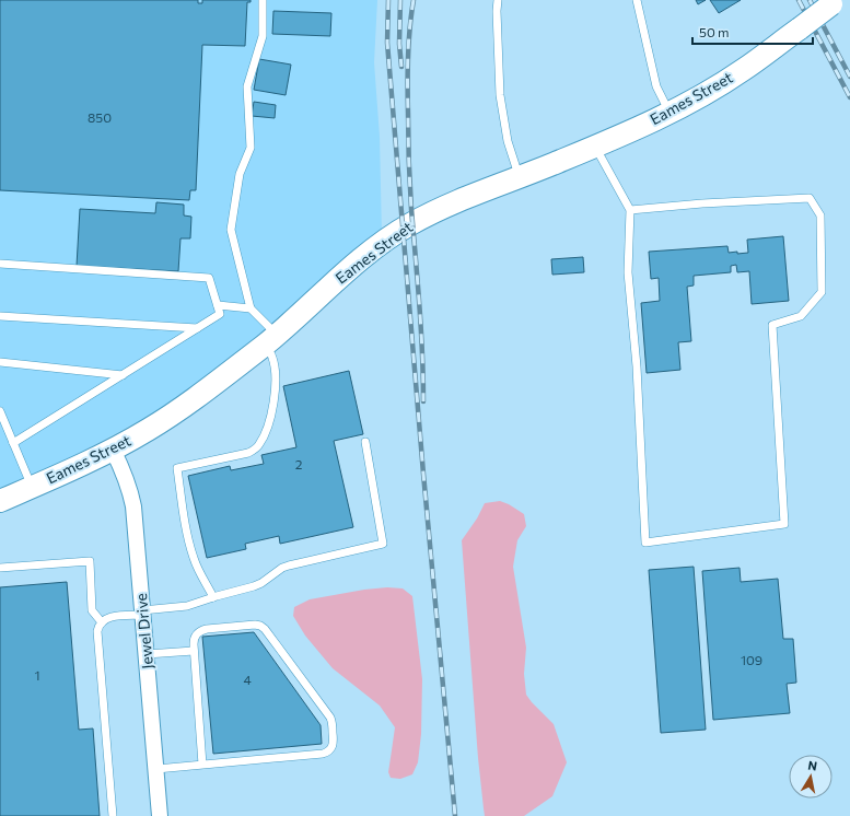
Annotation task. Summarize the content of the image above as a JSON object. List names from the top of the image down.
{
  "streets": {
    "main road": ["Eames Street"],
    "street": ["Jewel Drive"]
  },
  "crossings": [
    ["Eames Street", "Jewel Drive"]
  ],
  "house_numbers": [
    "850",
    "2",
    "109",
    "1",
    "4"
  ],
  "scale_bar": "50 m",
  "north": "top"
}
